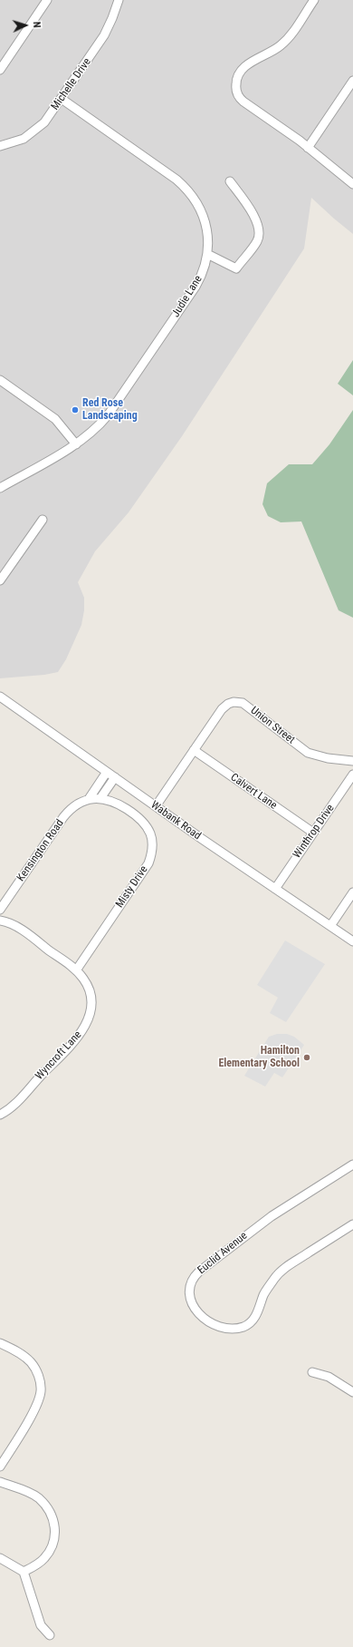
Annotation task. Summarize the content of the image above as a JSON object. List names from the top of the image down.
{
  "streets": {
    "street": [
      "Michelle Drive",
      "Judie Lane",
      "Union Street",
      "Calvert Lane",
      "Wabank Road",
      "Winthrop Drive",
      "Kensington Road",
      "Misty Drive",
      "Wyncroft Lane",
      "Euclid Avenue"
    ]
  },
  "crossings": [
    ["Michelle Drive", "Judie Lane"],
    ["Union Street", "Calvert Lane"],
    ["Union Street", "Wabank Road"],
    ["Calvert Lane", "Winthrop Drive"],
    ["Wabank Road", "Winthrop Drive"],
    ["Wabank Road", "Kensington Road"],
    ["Kensington Road", "Misty Drive"],
    ["Misty Drive", "Wyncroft Lane"]
  ],
  "places": ["Red Rose Landscaping", "Hamilton Elementary School"],
  "north": "right"
}
